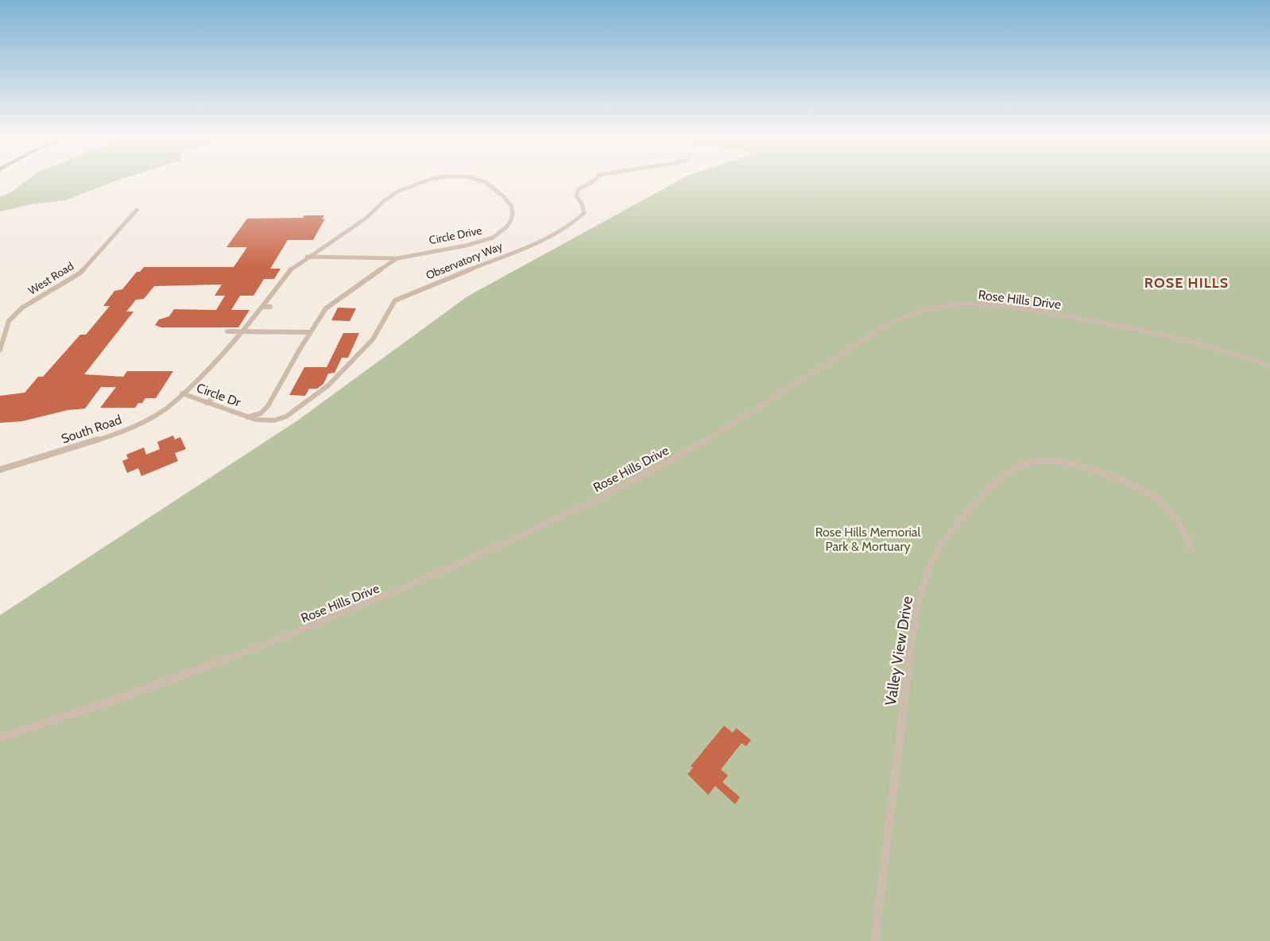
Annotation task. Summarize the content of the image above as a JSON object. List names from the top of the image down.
{
  "streets": {
    "street": [
      "Circle Drive",
      "Observatory Way",
      "West Road",
      "Rose Hills Drive",
      "Circle Dr",
      "South Road",
      "Valley View Drive"
    ]
  },
  "crossings": [
    ["Circle Drive", "Observatory Way"],
    ["Circle Drive", "Circle Dr"],
    ["Circle Drive", "South Road"],
    ["Observatory Way", "Circle Dr"],
    ["Circle Dr", "South Road"]
  ],
  "districts": ["ROSE HILLS"],
  "parks": ["Rose Hills Memorial Park & Mortuary"]
}
